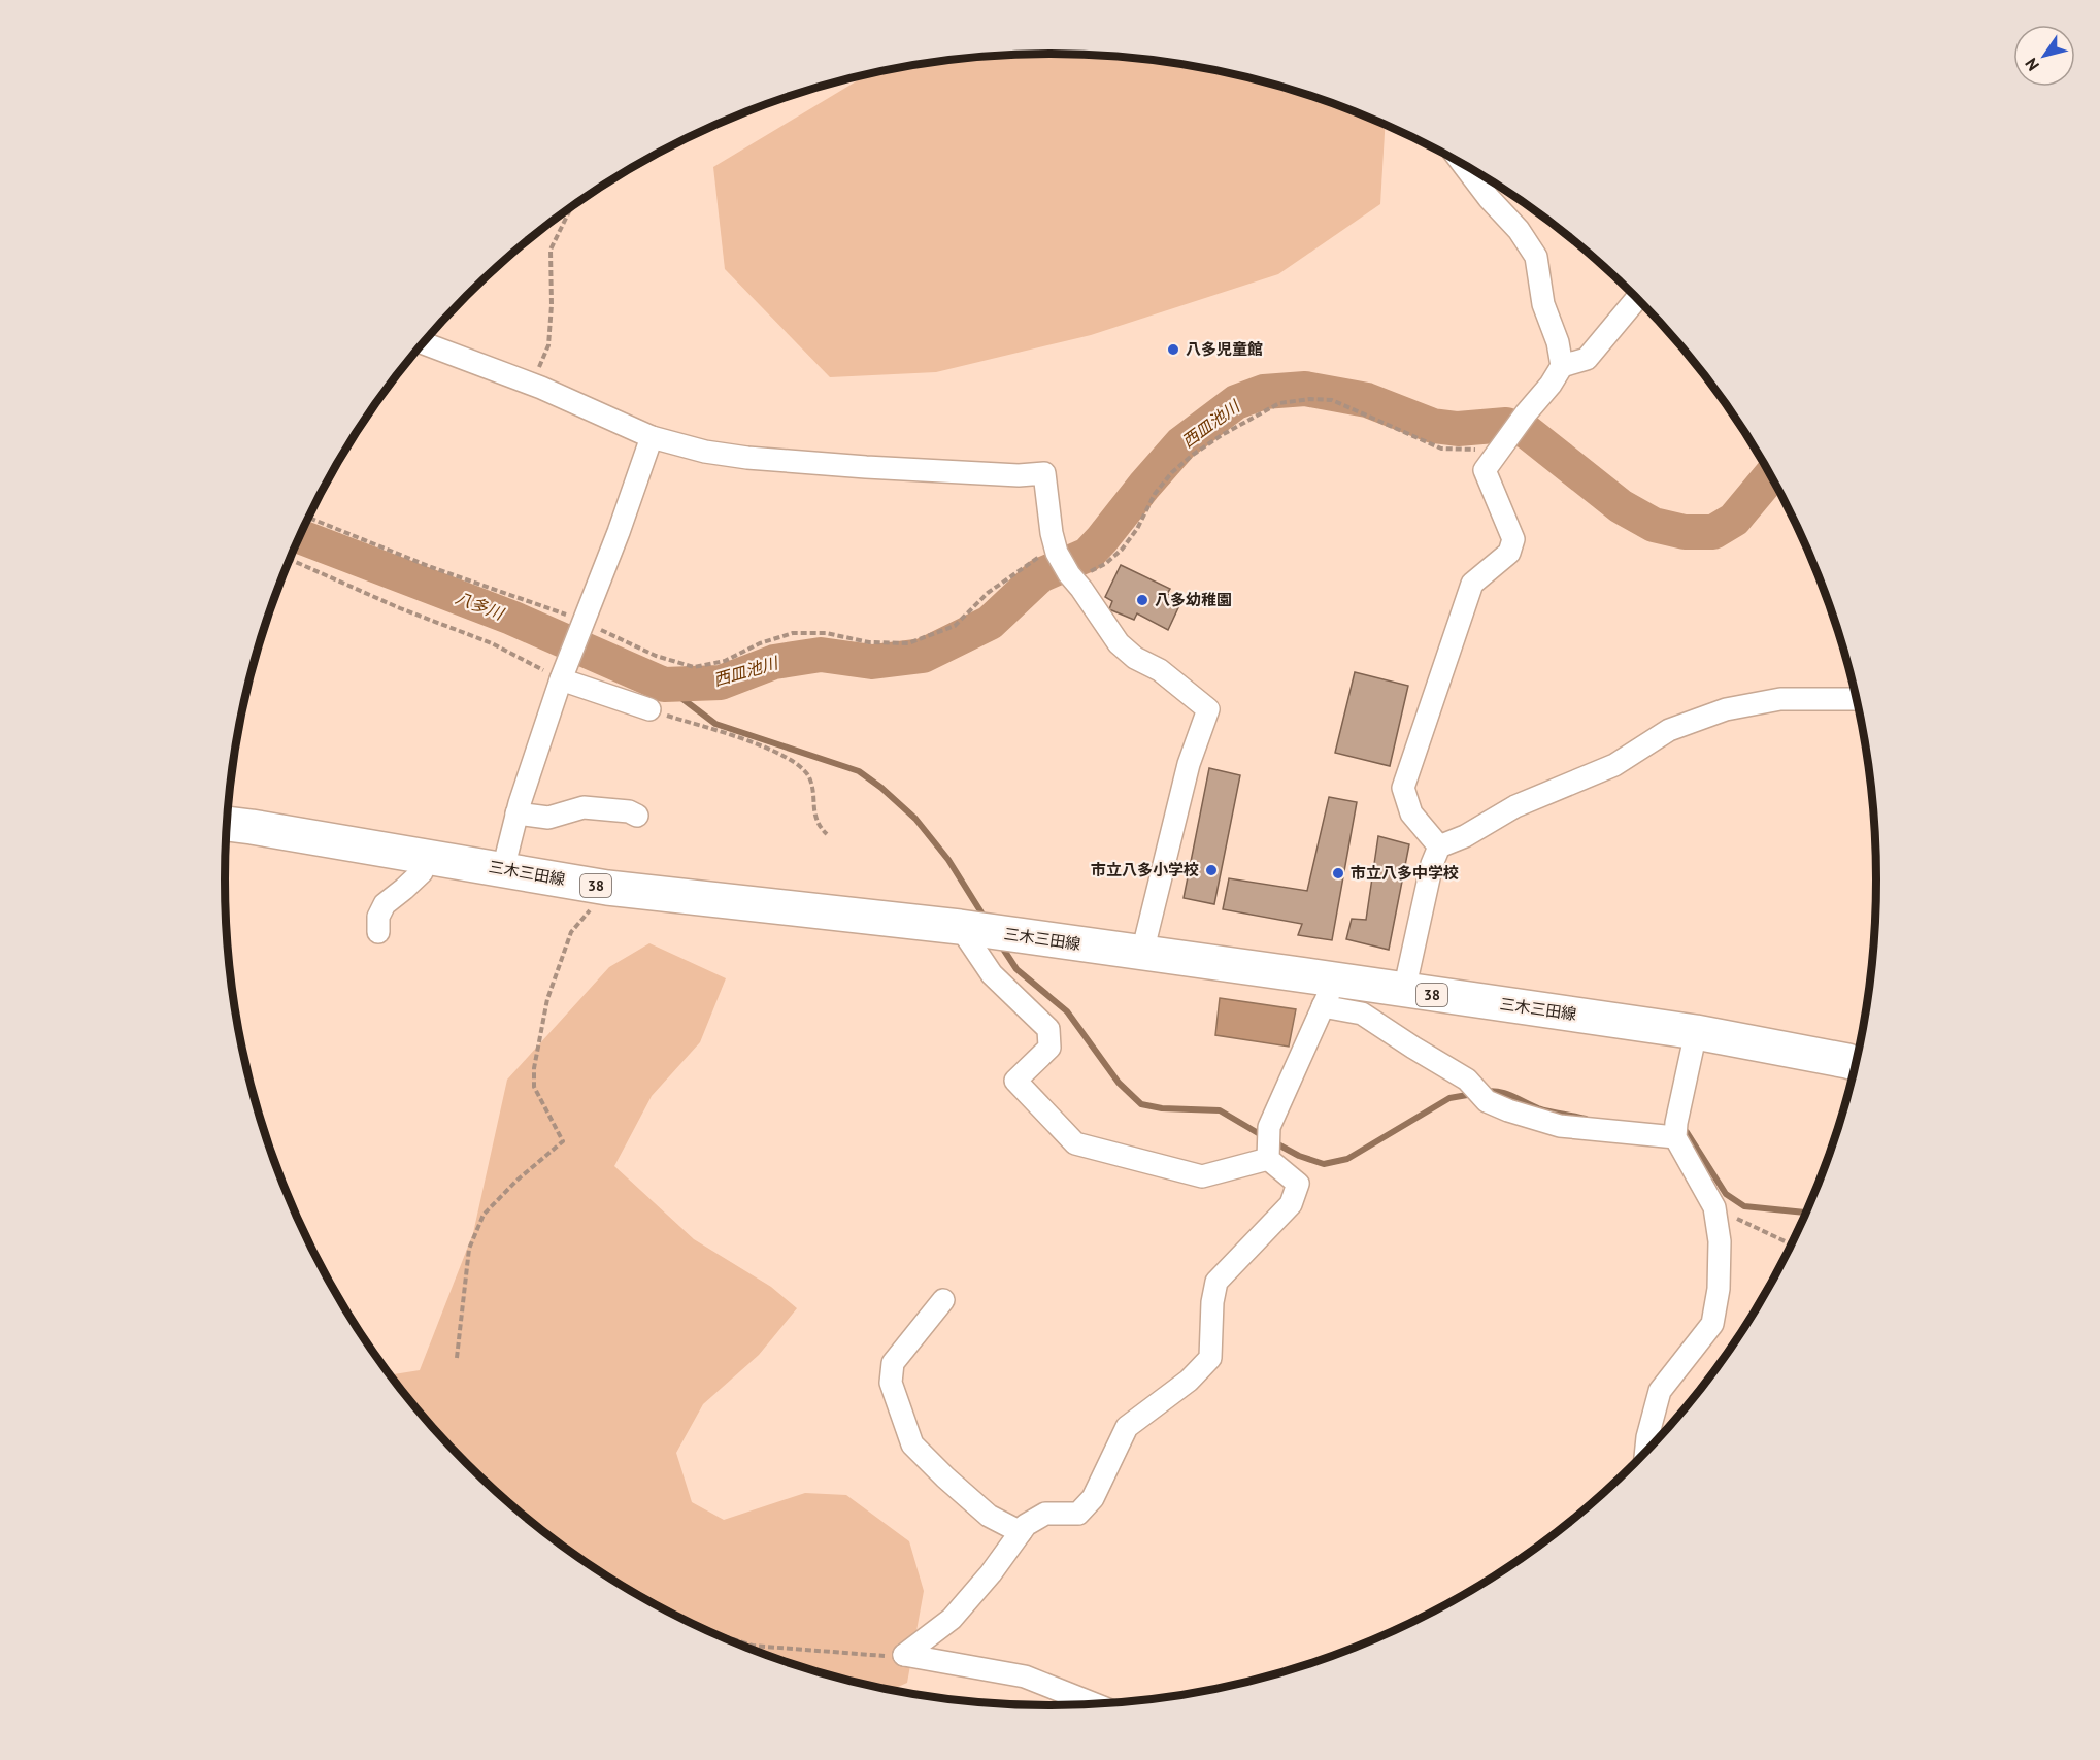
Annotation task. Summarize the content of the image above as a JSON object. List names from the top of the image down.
{
  "streets": {
    "main road": ["三木三田線", "38"]
  },
  "water": ["西皿池川", "八多川"],
  "places": [
    "八多児童館",
    "八多幼稚園",
    "市立八多小学校",
    "市立八多中学校"
  ],
  "north": "bottom left"
}
